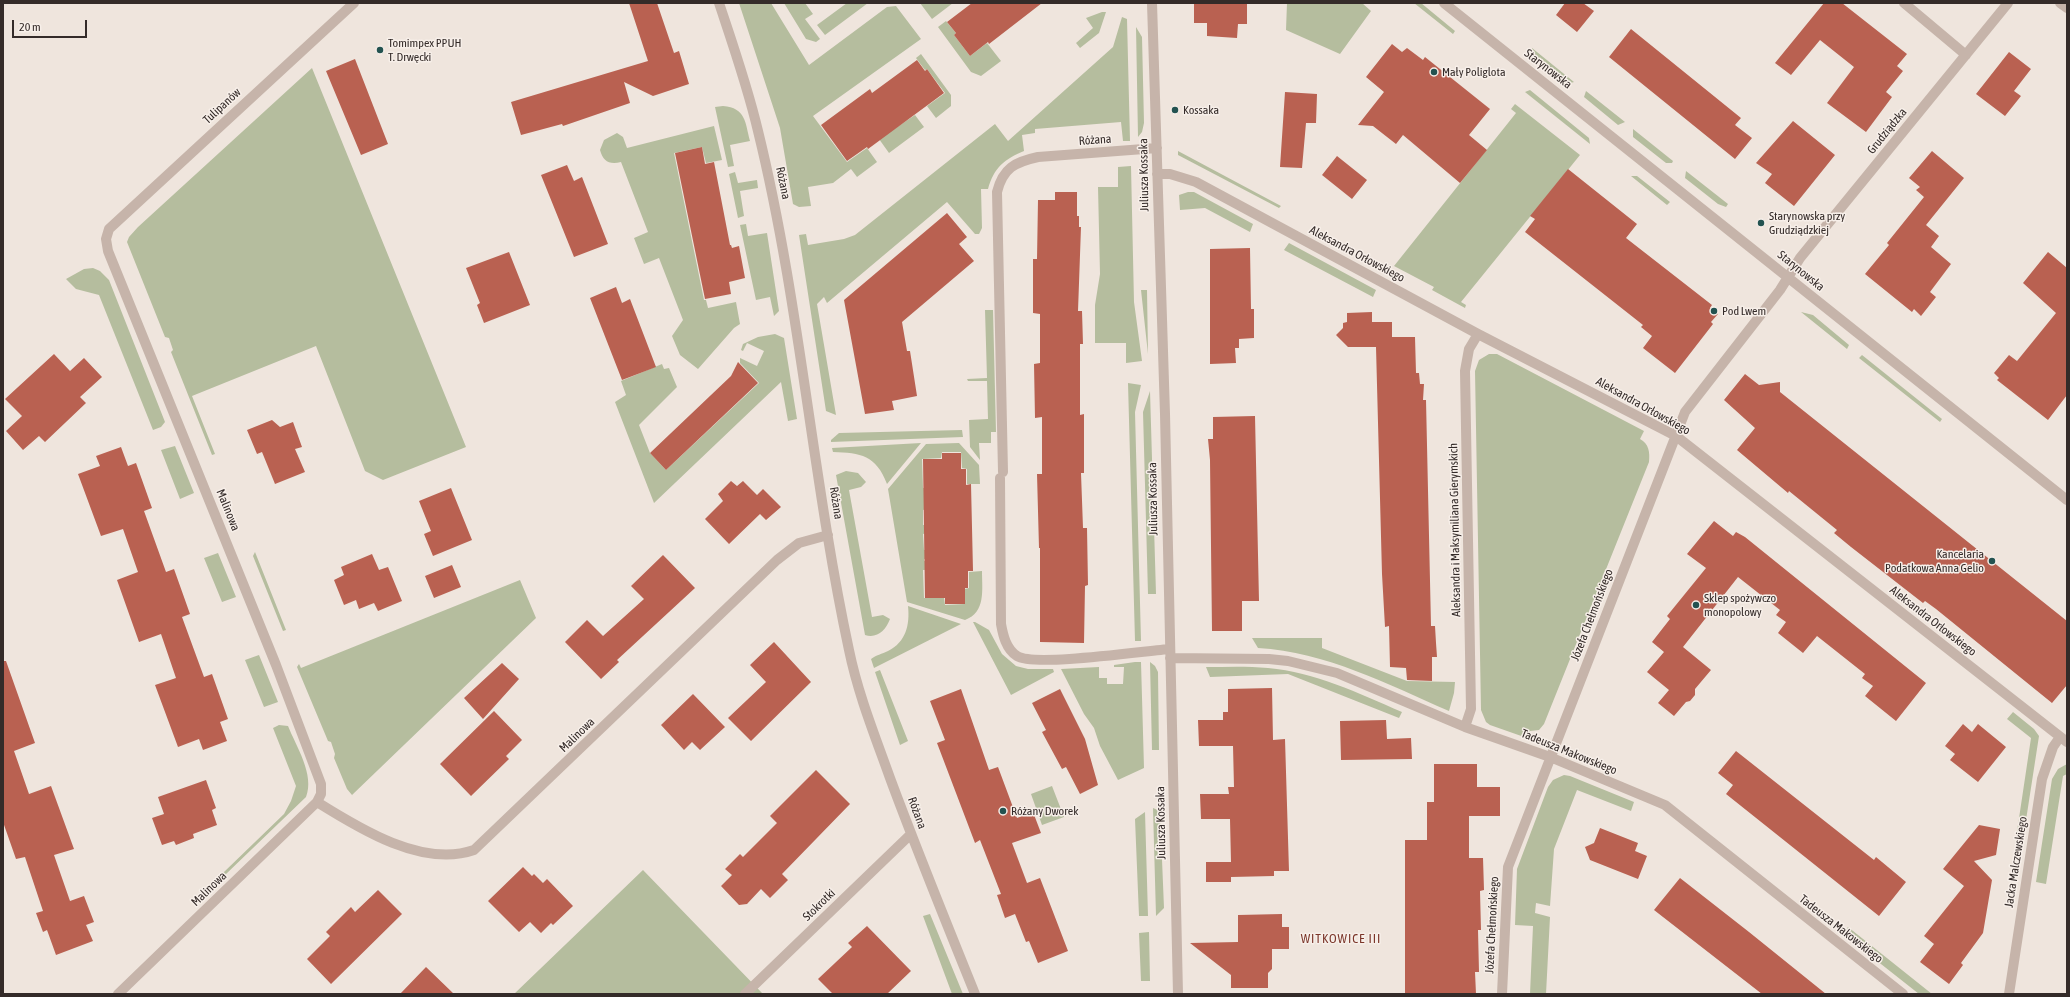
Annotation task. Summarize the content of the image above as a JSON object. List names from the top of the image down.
{
  "streets": {
    "street": [
      "Starynowska",
      "Tulipanów",
      "Grudziądzka",
      "Różana",
      "Juliusza Kossaka",
      "Aleksandra Orłowskiego",
      "Malinowa",
      "Aleksandra i Maksymiliana Gierymskich",
      "Józefa Chełmońskiego",
      "Tadeusza Makowskiego",
      "Jacka Malczewskiego",
      "Stokrotki"
    ]
  },
  "crossings": [
    ["Starynowska", "Grudziądzka"],
    ["Starynowska", "Józefa Chełmońskiego"],
    ["Tulipanów", "Malinowa"],
    ["Grudziądzka", "Józefa Chełmońskiego"],
    ["Różana", "Juliusza Kossaka"],
    ["Różana", "Malinowa"],
    ["Różana", "Tadeusza Makowskiego"],
    ["Różana", "Stokrotki"],
    ["Juliusza Kossaka", "Aleksandra Orłowskiego"],
    ["Juliusza Kossaka", "Tadeusza Makowskiego"],
    ["Aleksandra Orłowskiego", "Aleksandra i Maksymiliana Gierymskich"],
    ["Aleksandra Orłowskiego", "Józefa Chełmońskiego"],
    ["Aleksandra Orłowskiego", "Jacka Malczewskiego"],
    ["Aleksandra i Maksymiliana Gierymskich", "Tadeusza Makowskiego"],
    ["Józefa Chełmońskiego", "Tadeusza Makowskiego"]
  ],
  "districts": ["WITKOWICE III"],
  "places": [
    "Tomimpex PPUH T. Drwęcki",
    "Mały Poliglota",
    "Kossaka",
    "Starynowska przy Grudziądzkiej",
    "Pod Lwem",
    "Kancelaria Podatkowa Anna Gelio",
    "Sklep spożywczo monopolowy",
    "Różany Dworek"
  ],
  "scale_bar": "20 m"
}
